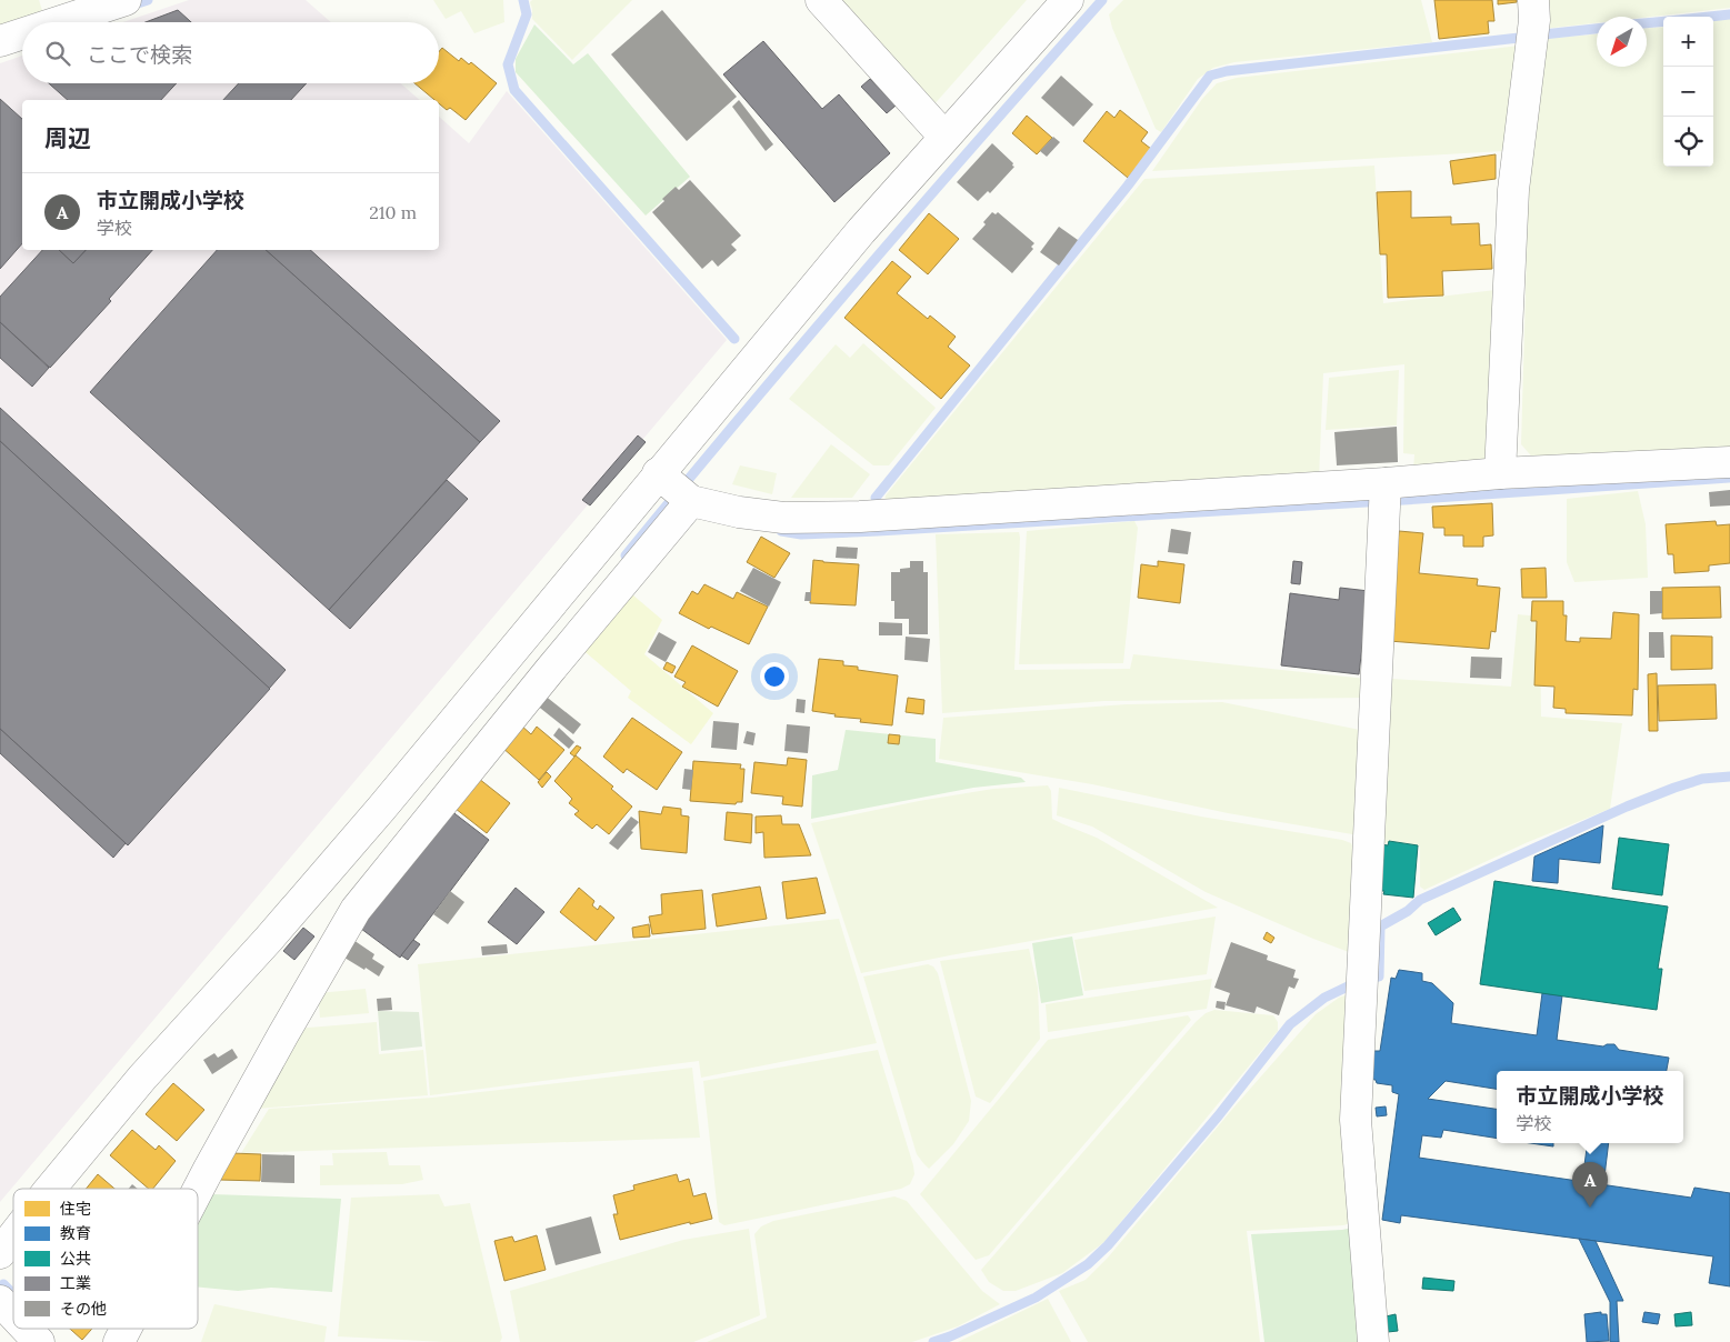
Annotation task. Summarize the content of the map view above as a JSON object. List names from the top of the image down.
{
  "legend": [
    "住宅",
    "教育",
    "公共",
    "工業",
    "その他"
  ],
  "north": "bottom left",
  "page": {
    "map_buttons": ["+", "−"],
    "search": "ここで検索",
    "heading": "周辺",
    "list": [
      {
        "mark": "A",
        "name": "市立開成小学校",
        "note": "学校",
        "value": "210 m"
      }
    ],
    "popup": ["市立開成小学校", "学校"],
    "pins": "A"
  }
}
